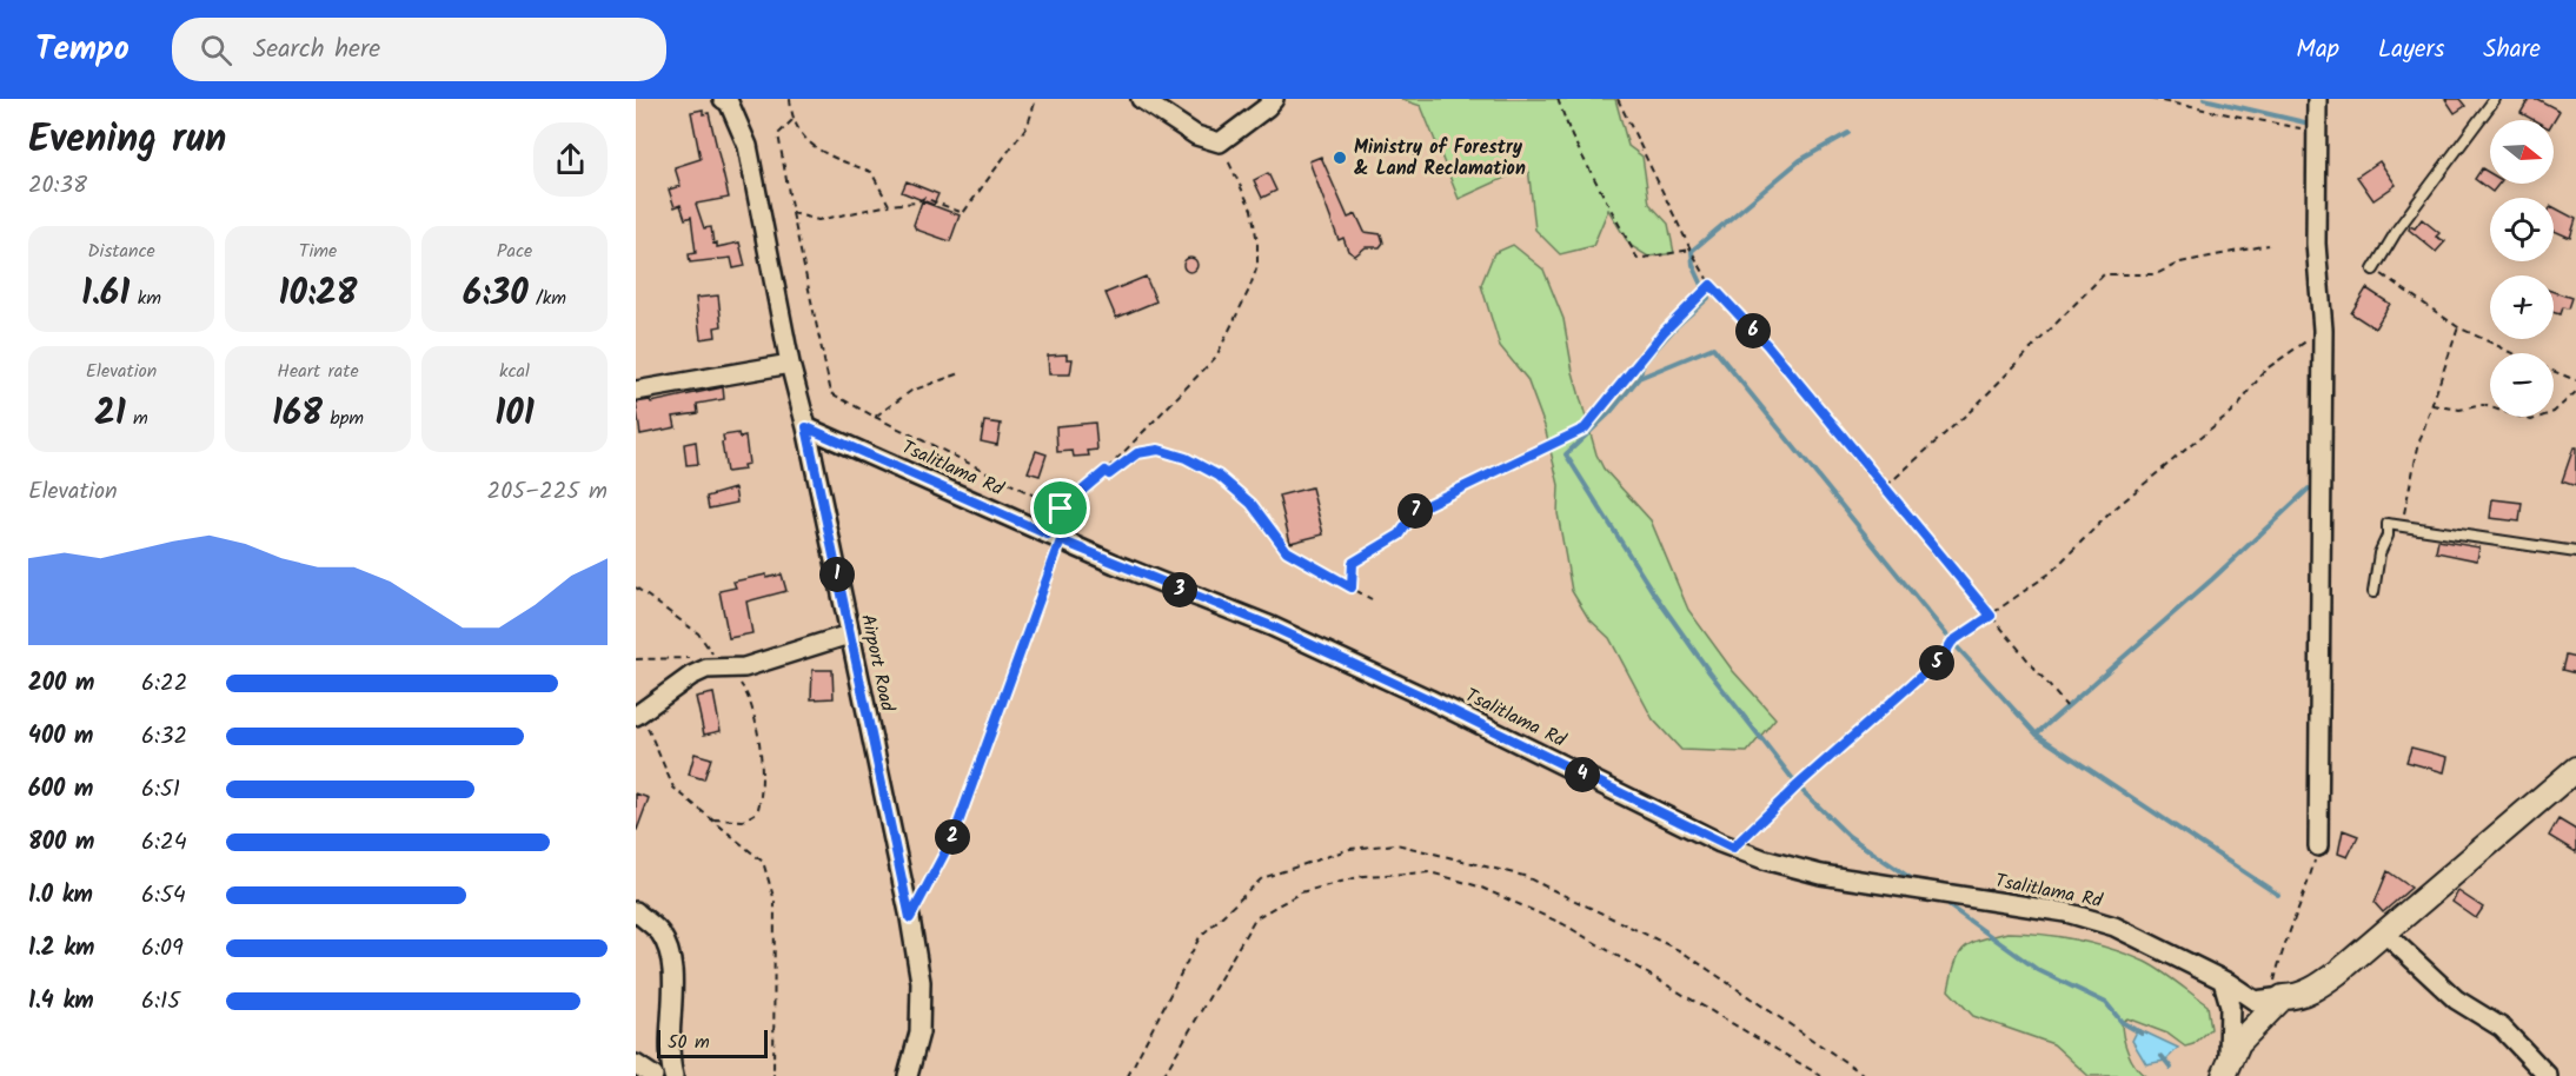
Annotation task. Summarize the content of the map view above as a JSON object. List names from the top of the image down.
{
  "streets": {
    "street": ["Tsalitlama Rd", "Airport Road"]
  },
  "crossings": [
    ["Tsalitlama Rd", "Airport Road"]
  ],
  "places": ["Ministry of Forestry & Land Reclamation"],
  "scale_bar": "50 m",
  "north": "right",
  "page": {
    "header": "Tempo",
    "search": "Search here",
    "nav": ["Map", "Layers", "Share"],
    "heading": ["Evening run", "20:38"],
    "map_buttons": ["+", "−"],
    "stats": [
      ["Distance", "1.61 km"],
      ["Time", "10:28"],
      ["Pace", "6:30 /km"],
      ["Elevation", "21 m"],
      ["Heart rate", "168 bpm"],
      ["kcal", "101"]
    ],
    "pins": [
      "6",
      "7",
      "1",
      "3",
      "5",
      "4",
      "2"
    ],
    "chart": ["Elevation", "205–225 m"],
    "list": [
      {
        "name": "200 m",
        "note": "6:22"
      },
      {
        "name": "400 m",
        "note": "6:32"
      },
      {
        "name": "600 m",
        "note": "6:51"
      },
      {
        "name": "800 m",
        "note": "6:24"
      },
      {
        "name": "1.0 km",
        "note": "6:54"
      },
      {
        "name": "1.2 km",
        "note": "6:09"
      },
      {
        "name": "1.4 km",
        "note": "6:15"
      }
    ],
    "scale": "50 m"
  }
}
